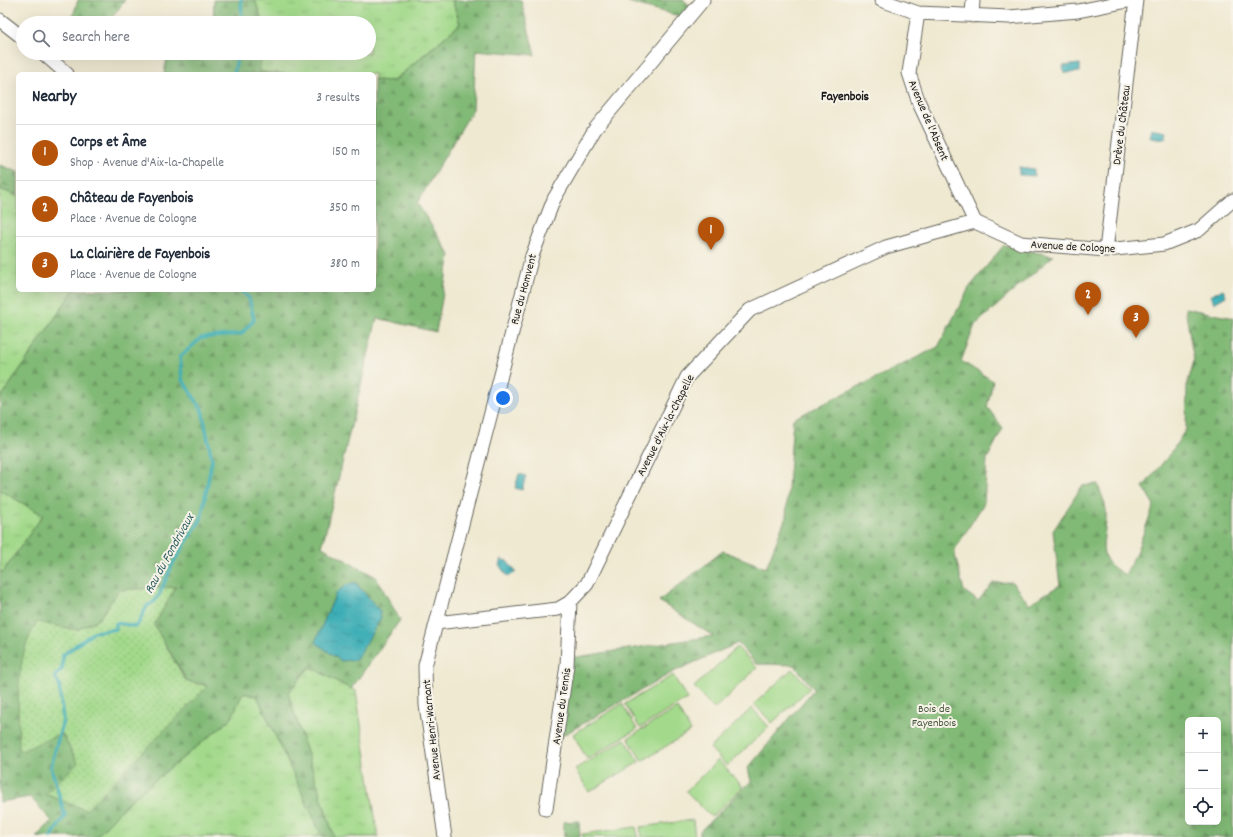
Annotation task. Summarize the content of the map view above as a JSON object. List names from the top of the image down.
{
  "streets": {
    "street": [
      "Avenue de l'Absent",
      "Drève du Château",
      "Avenue de Cologne",
      "Rue du Homvent",
      "Avenue d'Aix-la-Chapelle",
      "Avenue du Tennis",
      "Avenue Henri-Warnant"
    ]
  },
  "crossings": [
    ["Avenue de l'Absent", "Avenue de Cologne"],
    ["Avenue de l'Absent", "Avenue d'Aix-la-Chapelle"],
    ["Drève du Château", "Avenue de Cologne"],
    ["Avenue de Cologne", "Avenue d'Aix-la-Chapelle"],
    ["Rue du Homvent", "Avenue d'Aix-la-Chapelle"],
    ["Rue du Homvent", "Avenue Henri-Warnant"],
    ["Avenue d'Aix-la-Chapelle", "Avenue du Tennis"],
    ["Avenue d'Aix-la-Chapelle", "Avenue Henri-Warnant"]
  ],
  "districts": ["Fayenbois"],
  "water": ["Rau du Fondrivaux"],
  "parks": ["Bois de Fayenbois"],
  "page": {
    "search": "Search here",
    "heading": ["Nearby", "3 results"],
    "list": [
      {
        "mark": "1",
        "name": "Corps et Âme",
        "note": "Shop · Avenue d'Aix-la-Chapelle",
        "value": "150 m"
      },
      {
        "mark": "2",
        "name": "Château de Fayenbois",
        "note": "Place · Avenue de Cologne",
        "value": "350 m"
      },
      {
        "mark": "3",
        "name": "La Clairière de Fayenbois",
        "note": "Place · Avenue de Cologne",
        "value": "380 m"
      }
    ],
    "pins": ["1", "2", "3"],
    "map_buttons": ["+", "−"]
  }
}
